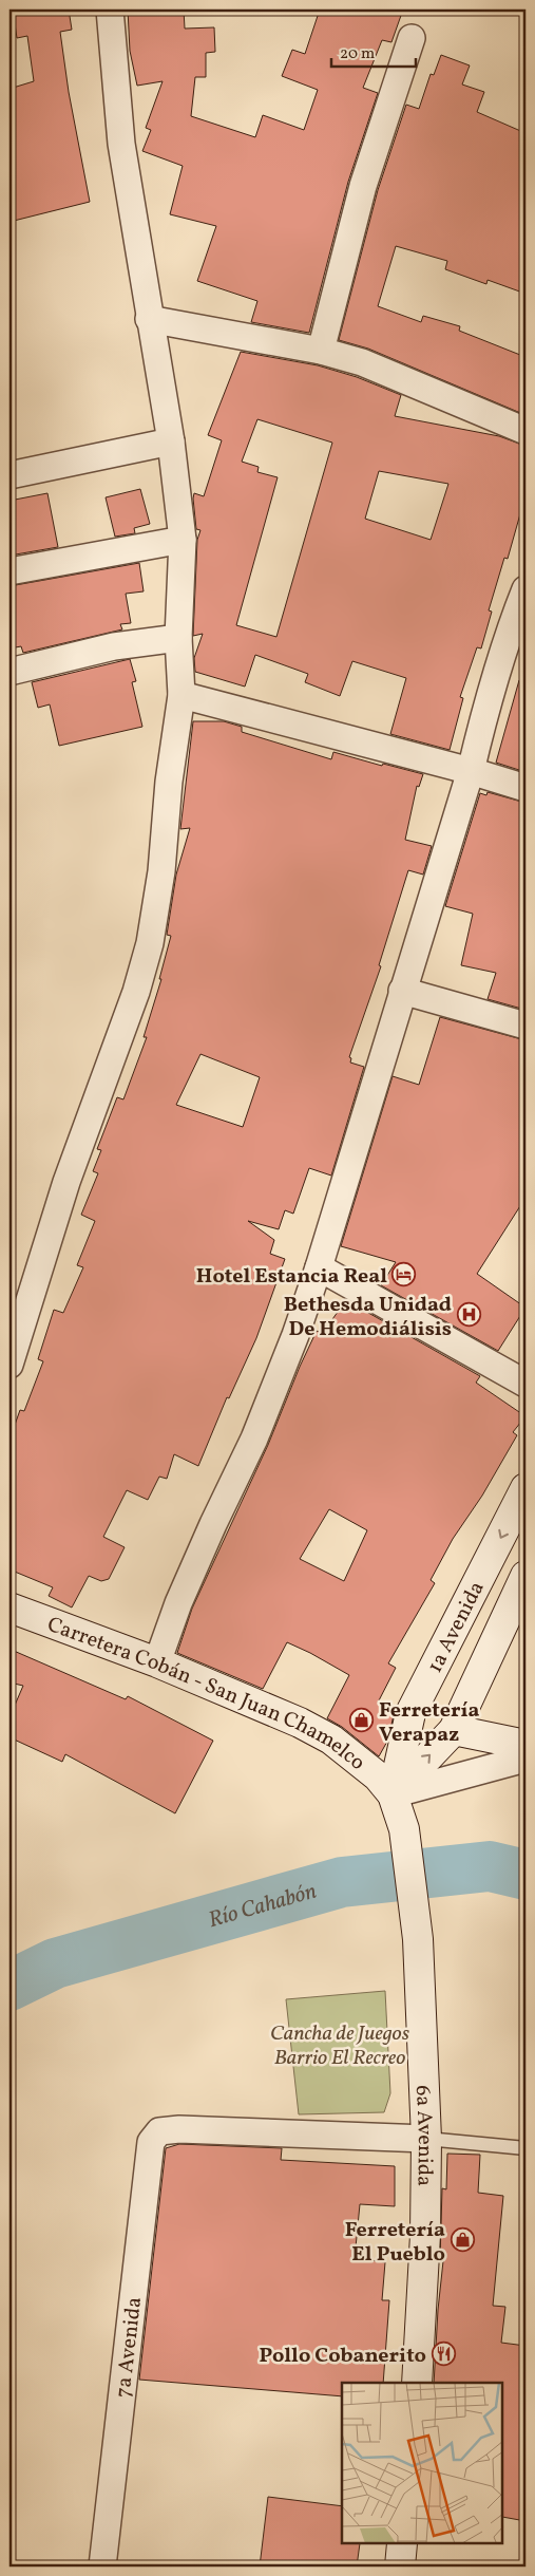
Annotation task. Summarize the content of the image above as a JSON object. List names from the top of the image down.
{
  "streets": {
    "main road": ["1a Avenida", "Carretera Cobán - San Juan Chamelco", "6a Avenida"],
    "street": ["7a Avenida"]
  },
  "crossings": [
    ["1a Avenida", "Carretera Cobán - San Juan Chamelco"],
    ["1a Avenida", "6a Avenida"],
    ["Carretera Cobán - San Juan Chamelco", "6a Avenida"],
    ["6a Avenida", "7a Avenida"]
  ],
  "water": ["Río Cahabón"],
  "parks": ["Cancha de Juegos Barrio El Recreo"],
  "places": {
    "hotel": ["Hotel Estancia Real"],
    "hospital": ["Bethesda Unidad De Hemodiálisis"],
    "shop": ["Ferretería Verapaz", "Ferretería El Pueblo"],
    "restaurant": ["Pollo Cobanerito"]
  },
  "scale_bar": "20 m"
}
